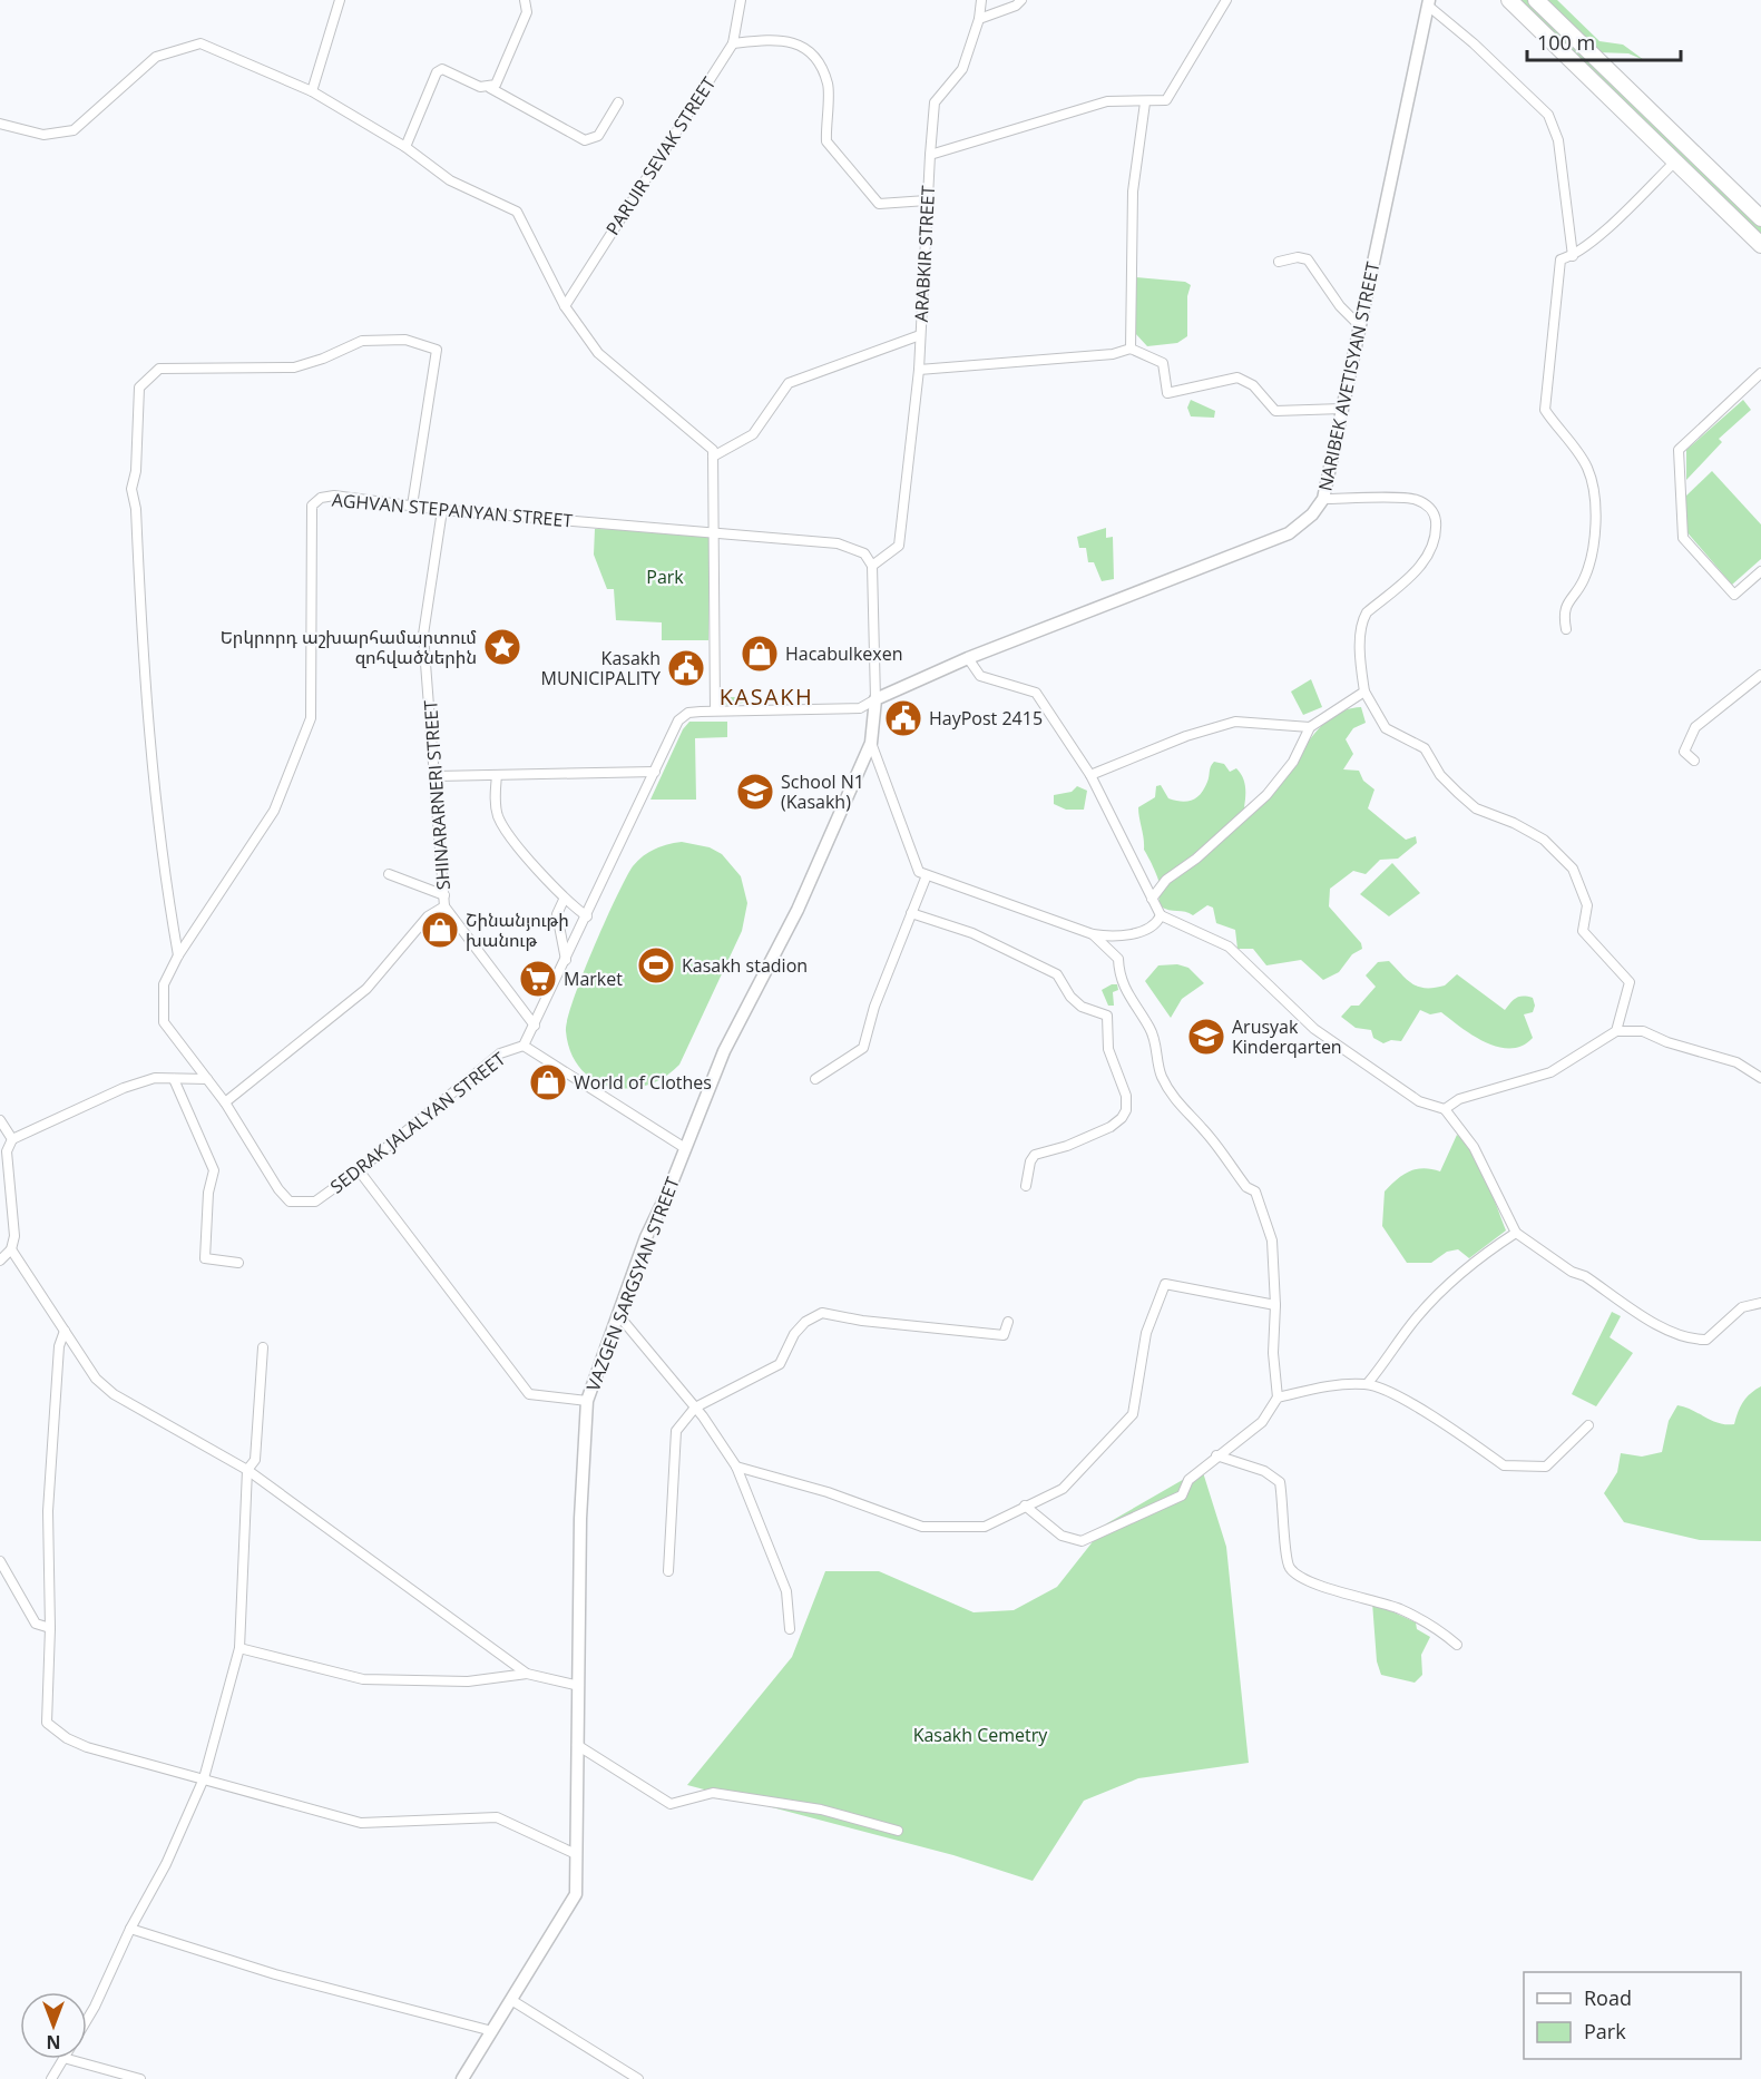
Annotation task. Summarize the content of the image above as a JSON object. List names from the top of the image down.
{
  "streets": {
    "street": [
      "PARUIR SEVAK STREET",
      "ARABKIR STREET",
      "NARIBEK AVETISYAN STREET",
      "AGHVAN STEPANYAN STREET",
      "SHINARARNERI STREET",
      "SEDRAK JALALYAN STREET",
      "VAZGEN SARGSYAN STREET"
    ]
  },
  "crossings": [
    ["ARABKIR STREET", "AGHVAN STEPANYAN STREET"],
    ["NARIBEK AVETISYAN STREET", "SEDRAK JALALYAN STREET"],
    ["NARIBEK AVETISYAN STREET", "VAZGEN SARGSYAN STREET"],
    ["AGHVAN STEPANYAN STREET", "SHINARARNERI STREET"],
    ["AGHVAN STEPANYAN STREET", "SEDRAK JALALYAN STREET"],
    ["SEDRAK JALALYAN STREET", "VAZGEN SARGSYAN STREET"]
  ],
  "districts": ["KASAKH"],
  "parks": ["Park", "Kasakh Cemetry"],
  "places": {
    "place": ["Երկրորդ աշխարհամարտում զոհվածներին"],
    "shop": ["Hacabulkexen", "Շինանյութի խանութ", "World of Clothes"],
    "public building": ["Kasakh MUNICIPALITY", "HayPost 2415"],
    "school or university": ["School N1 (Kasakh)", "Arusyak Kinderqarten"],
    "sports": ["Kasakh stadion"],
    "supermarket": ["Market"]
  },
  "legend": ["Road", "Park"],
  "scale_bar": "100 m",
  "north": "bottom"
}
